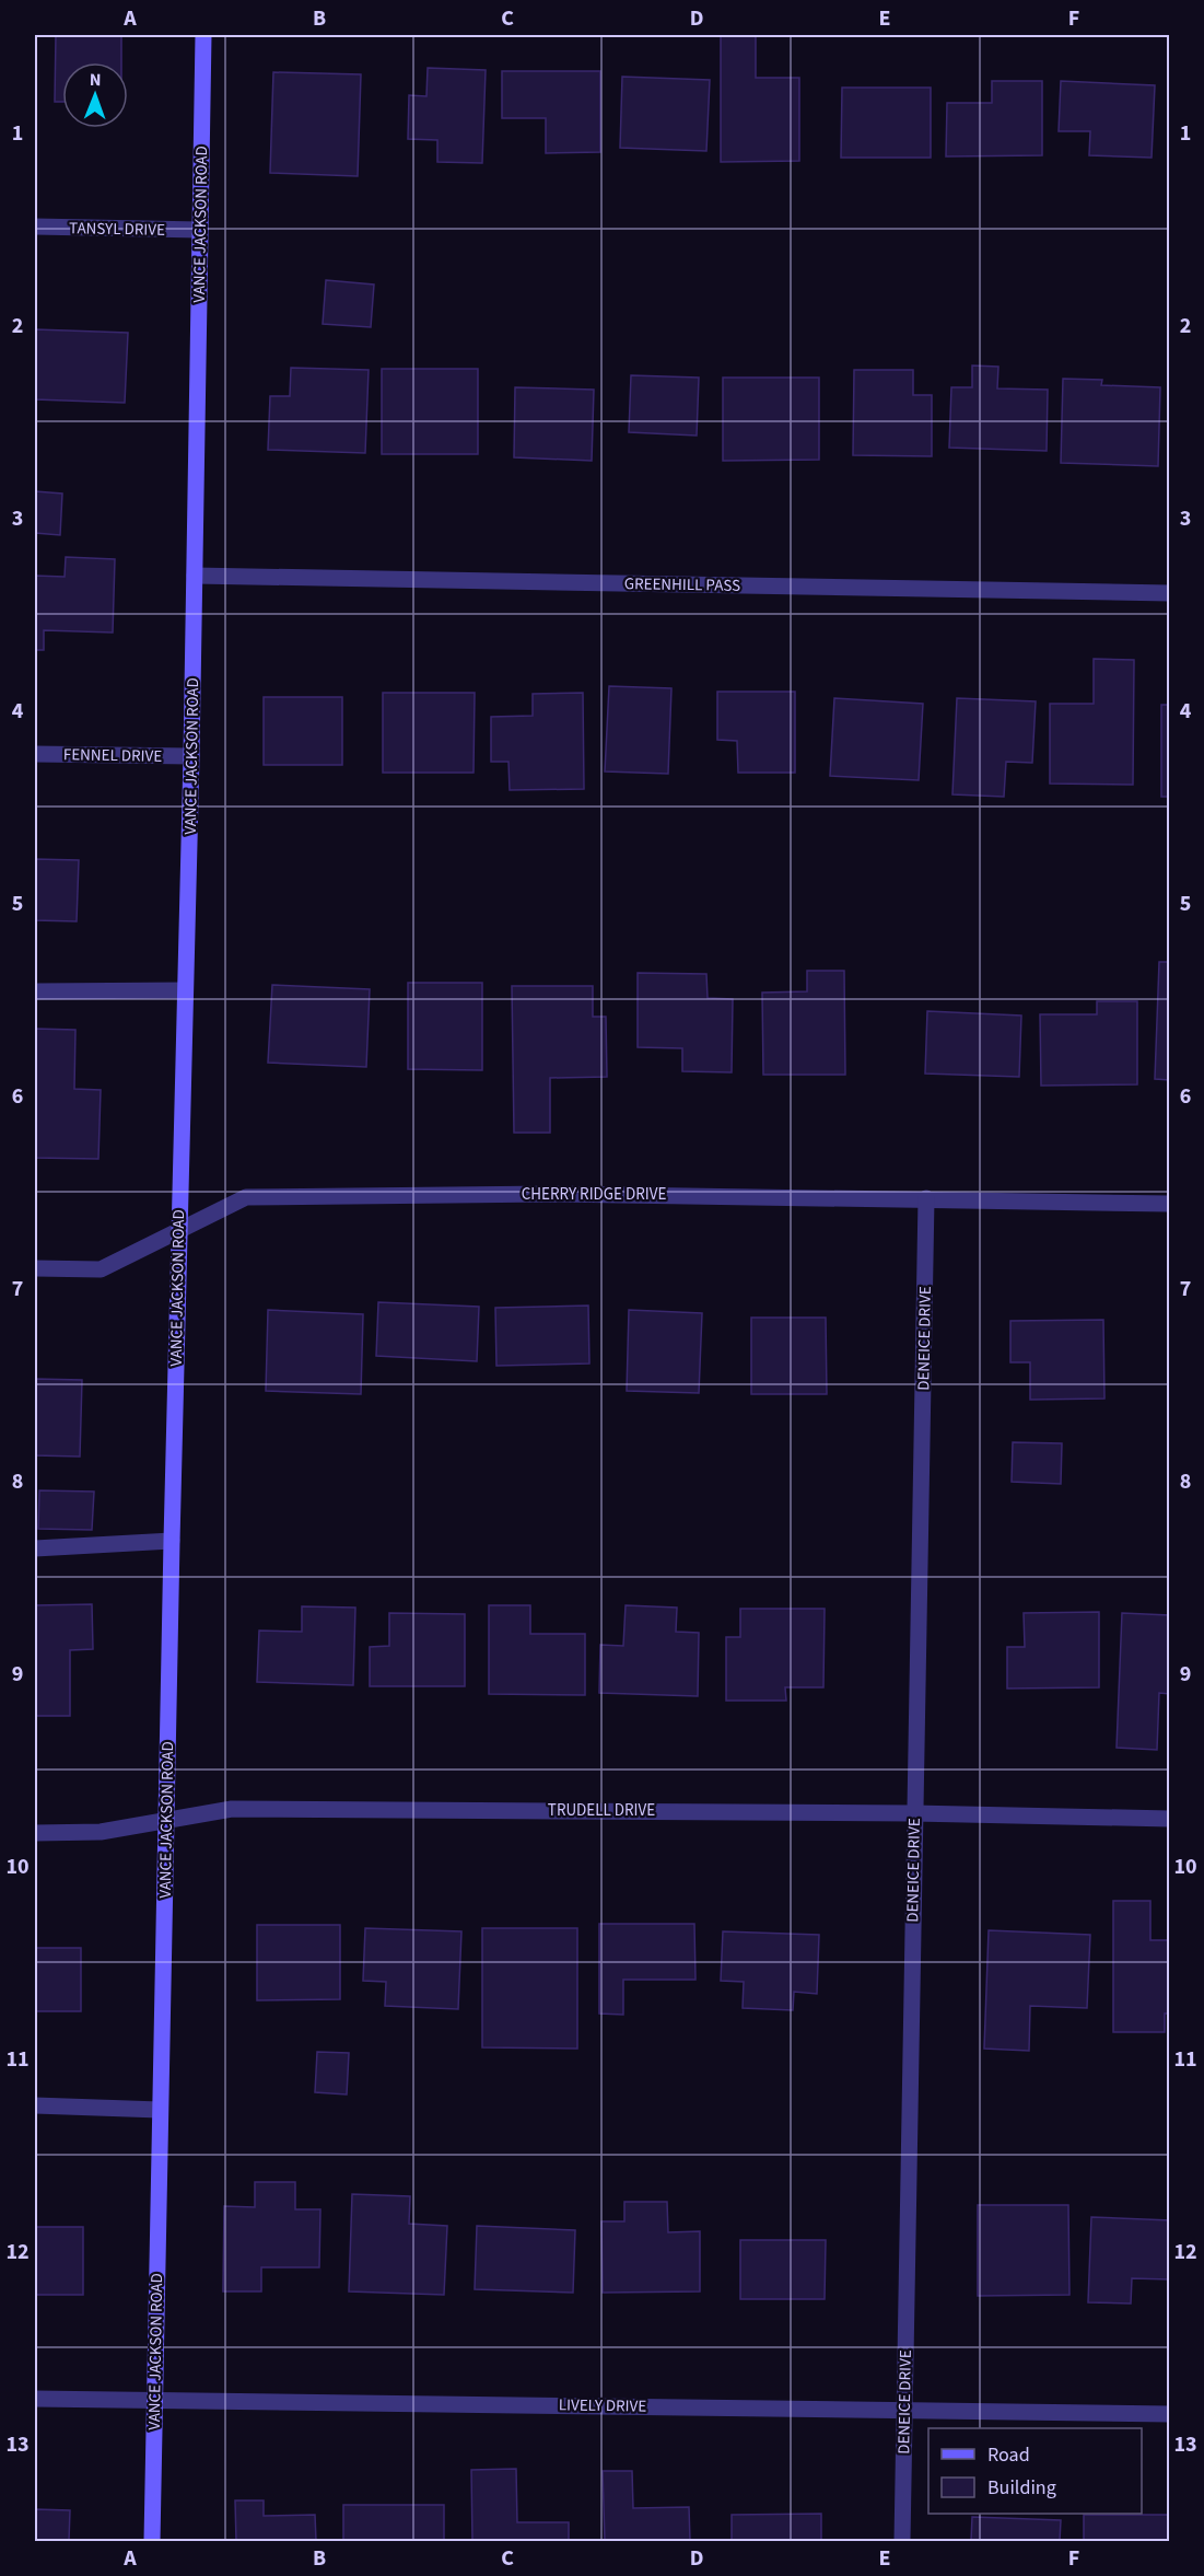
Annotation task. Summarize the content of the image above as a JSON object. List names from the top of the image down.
{
  "streets": {
    "main road": ["VANCE JACKSON ROAD"],
    "street": [
      "TANSYL DRIVE",
      "GREENHILL PASS",
      "FENNEL DRIVE",
      "CHERRY RIDGE DRIVE",
      "DENEICE DRIVE",
      "TRUDELL DRIVE",
      "LIVELY DRIVE"
    ]
  },
  "crossings": [
    ["VANCE JACKSON ROAD", "TANSYL DRIVE"],
    ["VANCE JACKSON ROAD", "GREENHILL PASS"],
    ["VANCE JACKSON ROAD", "FENNEL DRIVE"],
    ["VANCE JACKSON ROAD", "CHERRY RIDGE DRIVE"],
    ["VANCE JACKSON ROAD", "TRUDELL DRIVE"],
    ["VANCE JACKSON ROAD", "LIVELY DRIVE"],
    ["CHERRY RIDGE DRIVE", "DENEICE DRIVE"],
    ["DENEICE DRIVE", "TRUDELL DRIVE"],
    ["DENEICE DRIVE", "LIVELY DRIVE"]
  ],
  "legend": ["Road", "Building"],
  "north": "top",
  "grid": {
    "columns": [
      "A",
      "B",
      "C",
      "D",
      "E",
      "F"
    ],
    "rows": [
      "1",
      "2",
      "3",
      "4",
      "5",
      "6",
      "7",
      "8",
      "9",
      "10",
      "11",
      "12",
      "13"
    ]
  }
}
